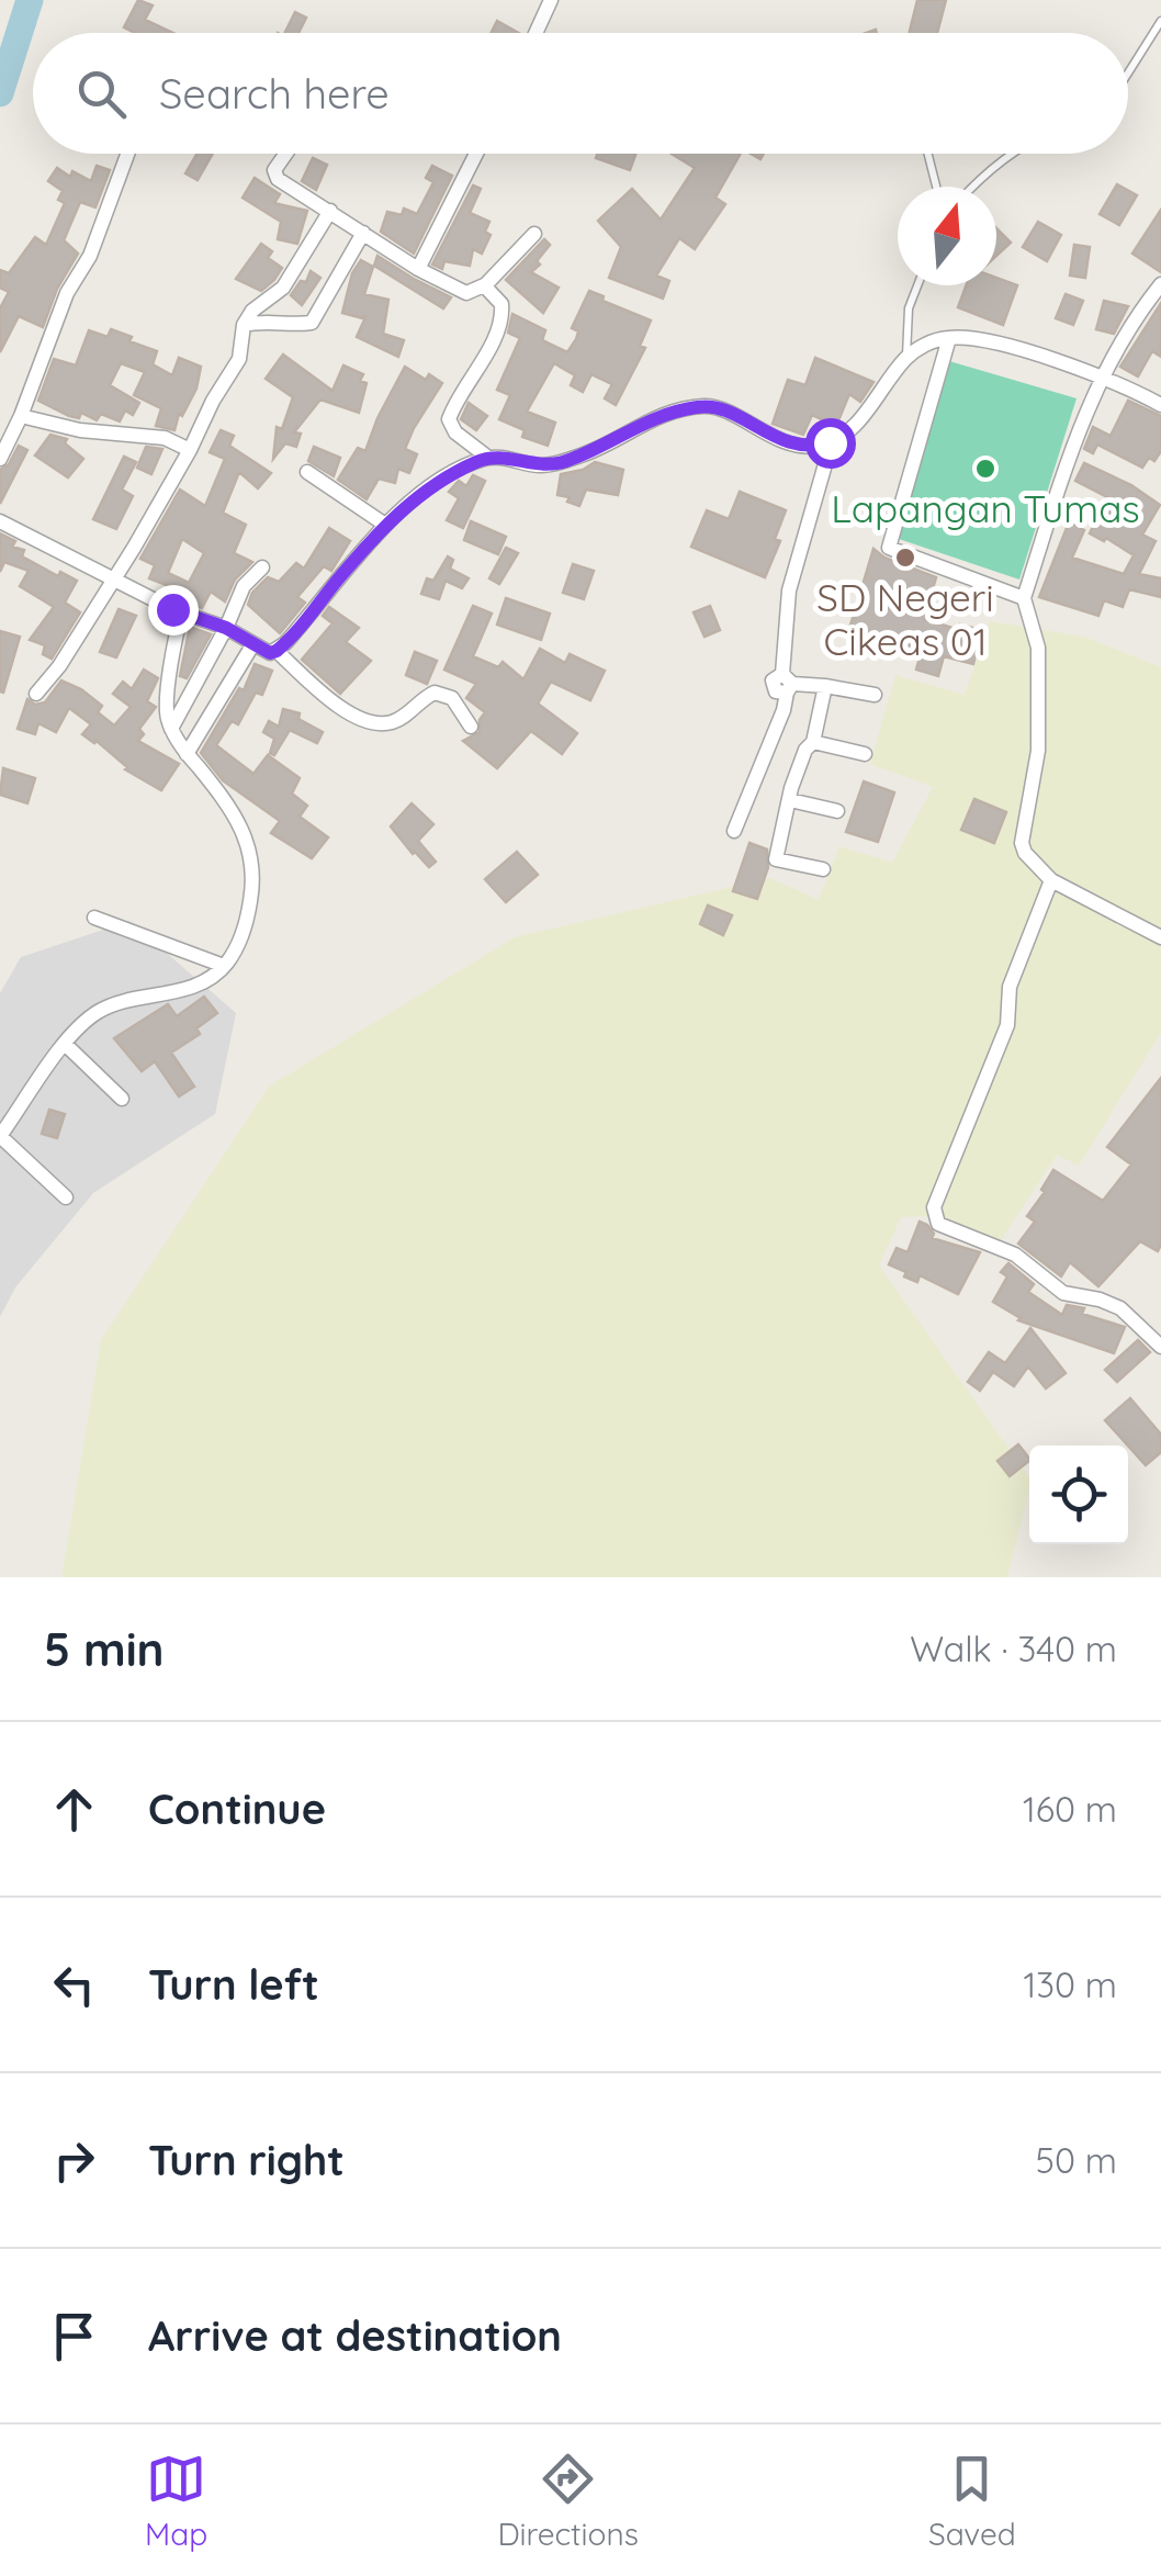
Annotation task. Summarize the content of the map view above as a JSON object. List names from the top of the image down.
{
  "places": ["Lapangan Tumas", "SD Negeri Cikeas 01"],
  "north": "top",
  "page": {
    "search": "Search here",
    "heading": ["5 min", "Walk · 340 m"],
    "list": [
      ["Continue", "160 m"],
      ["Turn left", "130 m"],
      ["Turn right", "50 m"],
      "Arrive at destination"
    ],
    "nav": ["Map", "Directions", "Saved"]
  }
}
